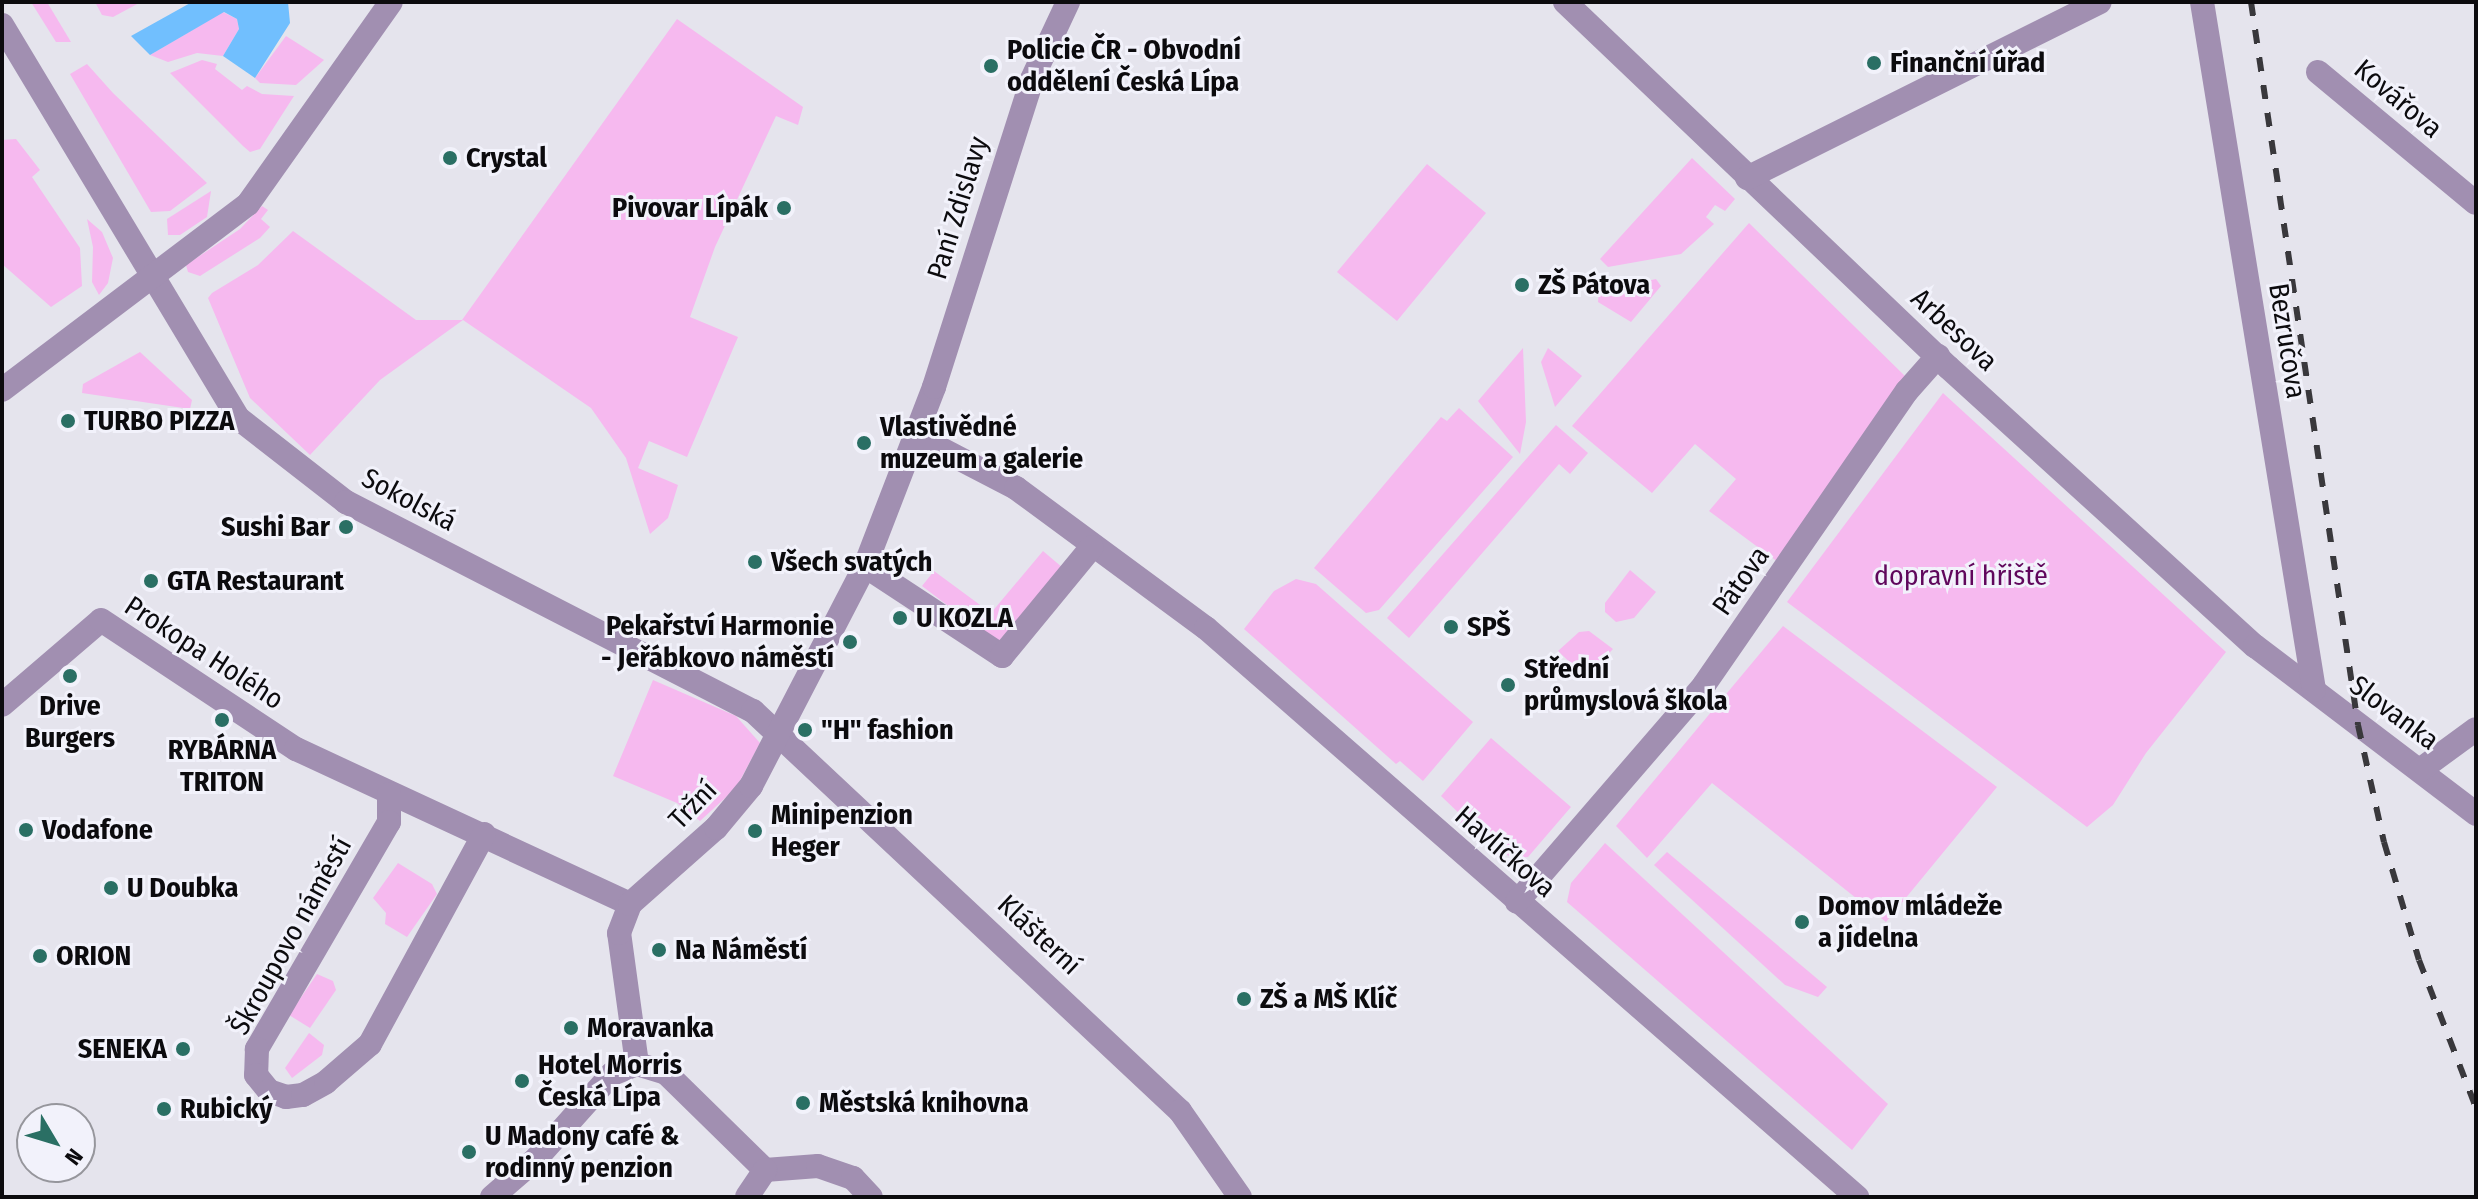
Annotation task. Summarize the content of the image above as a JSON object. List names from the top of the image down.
{
  "streets": {
    "street": [
      "Kovářova",
      "Paní Zdislavy",
      "Arbesova",
      "Bezručova",
      "Sokolská",
      "Pátova",
      "Prokopa Holého",
      "Slovanka",
      "Tržní",
      "Havlíčkova",
      "Klášterní",
      "Škroupovo náměstí"
    ]
  },
  "crossings": [
    ["Paní Zdislavy", "Tržní"],
    ["Paní Zdislavy", "Havlíčkova"],
    ["Arbesova", "Bezručova"],
    ["Arbesova", "Pátova"],
    ["Arbesova", "Slovanka"],
    ["Bezručova", "Slovanka"],
    ["Sokolská", "Tržní"],
    ["Sokolská", "Klášterní"],
    ["Pátova", "Havlíčkova"],
    ["Prokopa Holého", "Škroupovo náměstí"],
    ["Tržní", "Klášterní"]
  ],
  "parks": ["dopravní hřiště"],
  "places": [
    "Finanční úřad",
    "Policie ČR - Obvodní oddělení Česká Lípa",
    "Crystal",
    "Pivovar Lípák",
    "ZŠ Pátova",
    "TURBO PIZZA",
    "Vlastivědné muzeum a galerie",
    "Sushi Bar",
    "Všech svatých",
    "GTA Restaurant",
    "U KOZLA",
    "SPŠ",
    "Pekařství Harmonie - Jeřábkovo náměstí",
    "Drive Burgers",
    "Střední průmyslová škola",
    "RYBÁRNA TRITON",
    "\"H\" fashion",
    "Vodafone",
    "Minipenzion Heger",
    "U Doubka",
    "Domov mládeže a jídelna",
    "Na Náměstí",
    "ORION",
    "ZŠ a MŠ Klíč",
    "Moravanka",
    "SENEKA",
    "Hotel Morris Česká Lípa",
    "Městská knihovna",
    "Rubický",
    "U Madony café & rodinný penzion"
  ],
  "north": "bottom right"
}
